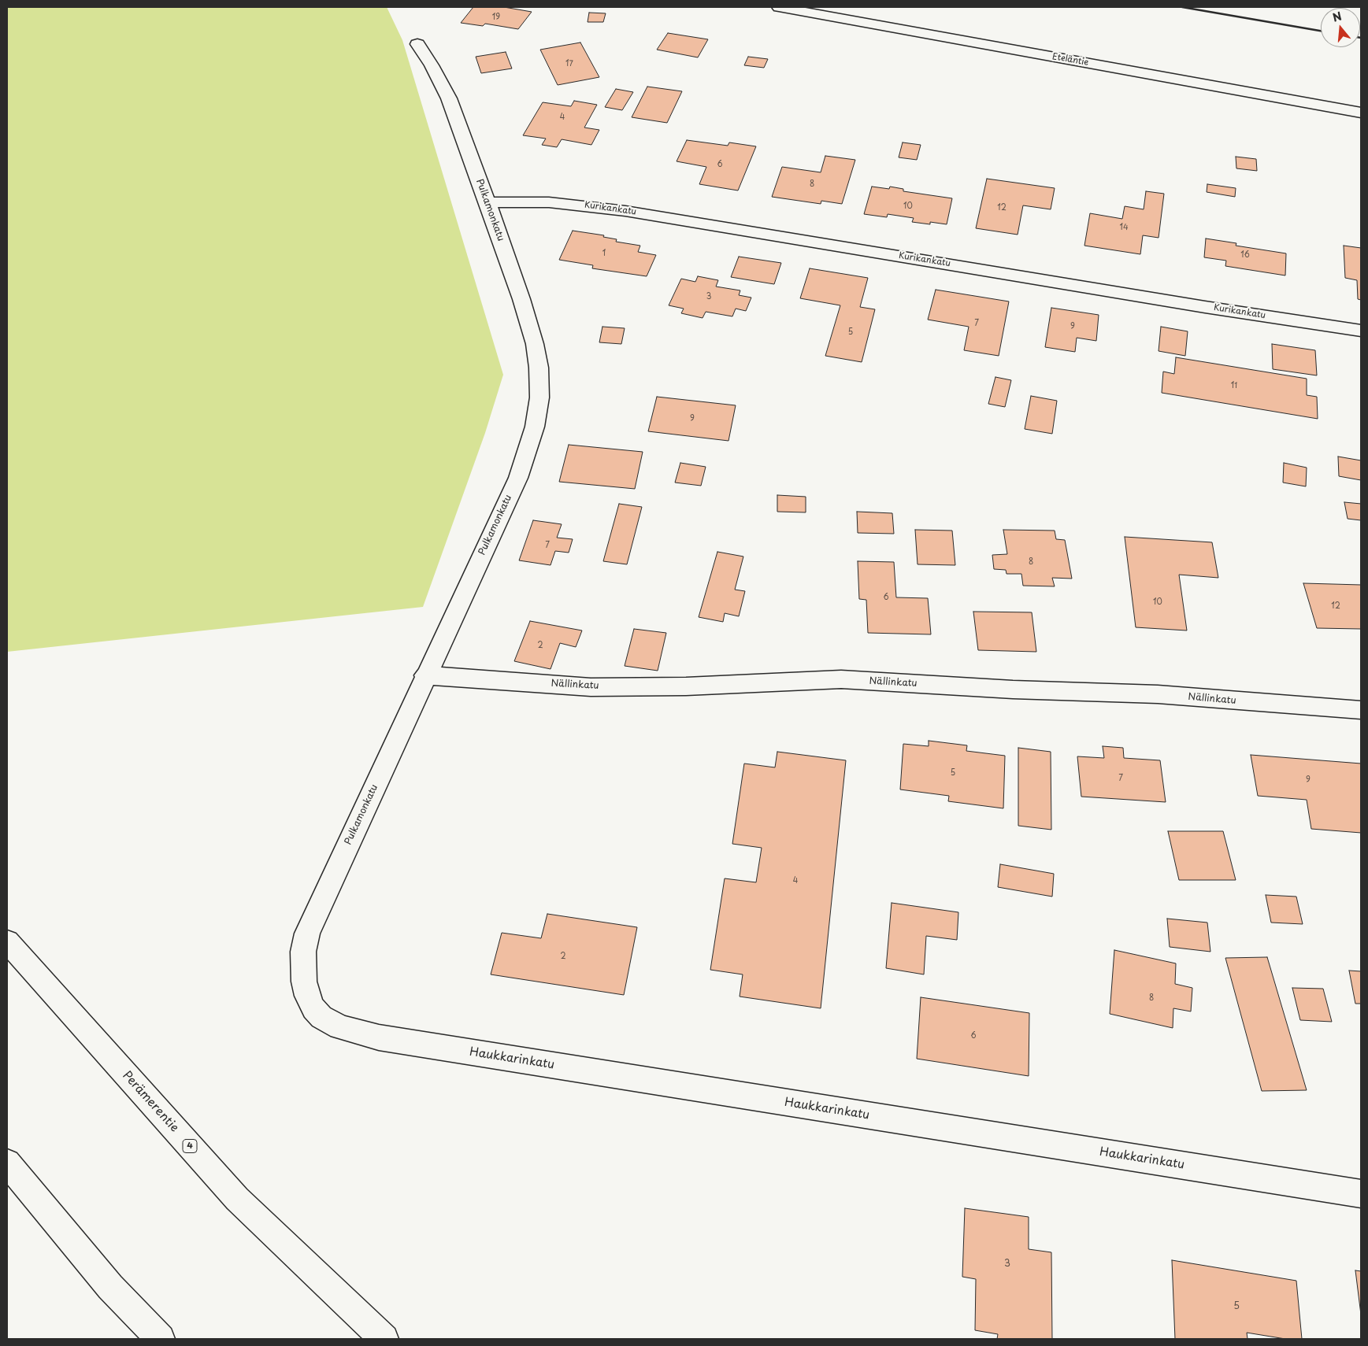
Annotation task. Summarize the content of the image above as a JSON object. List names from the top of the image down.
{
  "streets": {
    "main road": [
      "Eteläntie",
      "Kurikankatu",
      "Pulkamonkatu",
      "Nällinkatu",
      "Haukkarinkatu",
      "Perämerentie",
      "4"
    ]
  },
  "crossings": [
    ["Kurikankatu", "Pulkamonkatu"],
    ["Pulkamonkatu", "Nällinkatu"],
    ["Pulkamonkatu", "Haukkarinkatu"]
  ],
  "house_numbers": [
    "19",
    "17",
    "4",
    "6",
    "8",
    "10",
    "12",
    "14",
    "1",
    "16",
    "3",
    "7",
    "9",
    "5",
    "11",
    "9",
    "7",
    "8",
    "6",
    "10",
    "12",
    "2",
    "5",
    "7",
    "9",
    "4",
    "2",
    "8",
    "6",
    "3",
    "5"
  ],
  "north": "top"
}
